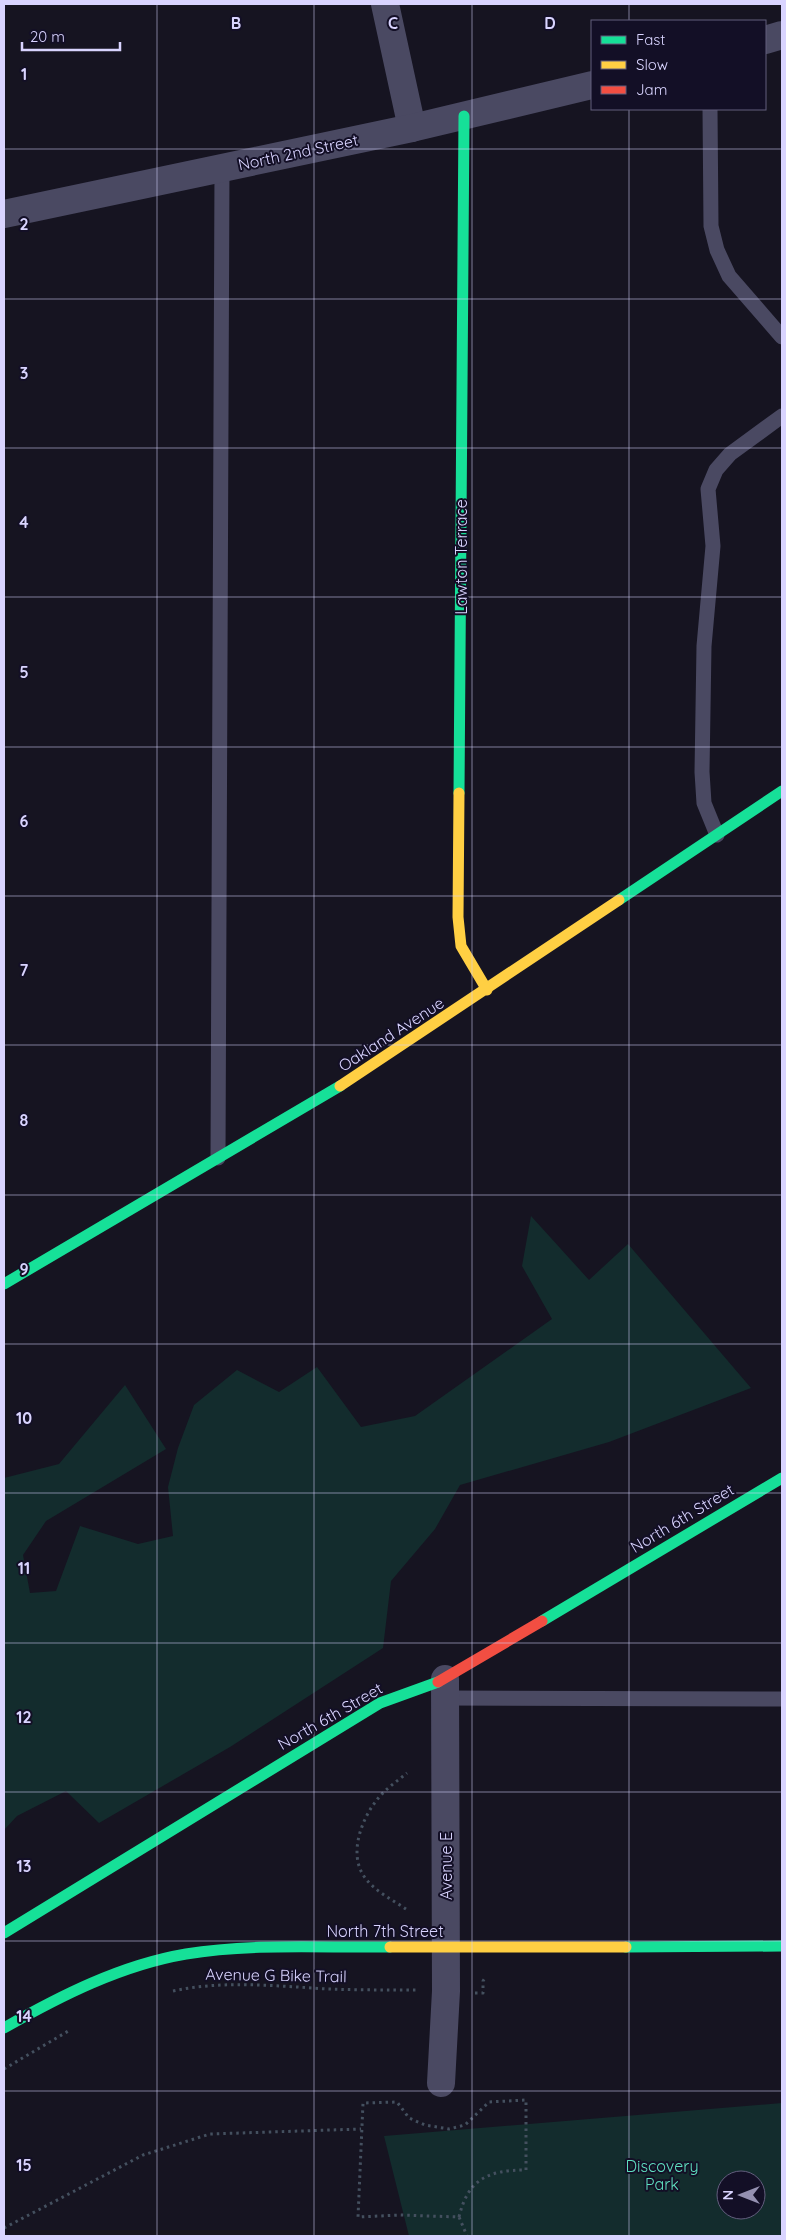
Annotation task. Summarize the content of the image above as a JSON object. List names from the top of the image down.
{
  "streets": {
    "street": [
      "North 2nd Street",
      "Lawton Terrace",
      "Oakland Avenue",
      "North 6th Street",
      "Avenue E",
      "North 7th Street"
    ],
    "path": ["Avenue G Bike Trail"]
  },
  "crossings": [
    ["North 2nd Street", "Lawton Terrace"],
    ["Lawton Terrace", "Oakland Avenue"],
    ["North 6th Street", "Avenue E"],
    ["Avenue E", "North 7th Street"]
  ],
  "parks": ["Discovery Park"],
  "legend": ["Fast", "Slow", "Jam"],
  "scale_bar": "20 m",
  "north": "left",
  "grid": {
    "columns": ["B", "C", "D"],
    "rows": [
      "1",
      "2",
      "3",
      "4",
      "5",
      "6",
      "7",
      "8",
      "9",
      "10",
      "11",
      "12",
      "13",
      "14",
      "15"
    ]
  }
}
